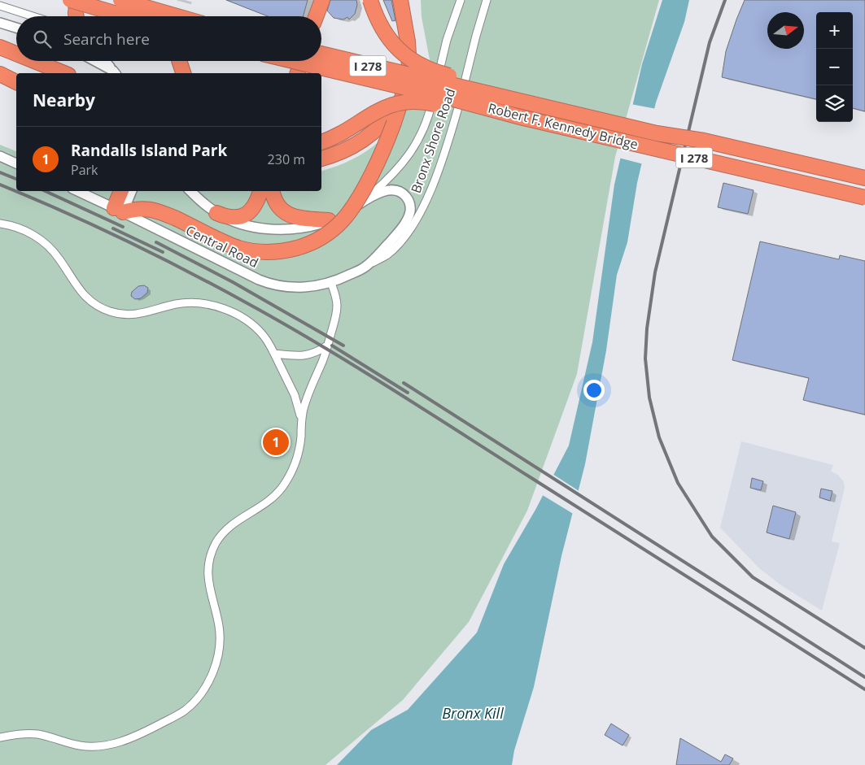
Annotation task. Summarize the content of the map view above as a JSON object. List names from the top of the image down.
{
  "streets": {
    "highway": ["I 278", "Robert F. Kennedy Bridge"],
    "street": ["Bronx Shore Road", "Central Road"]
  },
  "crossings": [
    ["Bronx Shore Road", "Central Road"]
  ],
  "water": ["Bronx Kill"],
  "north": "right",
  "page": {
    "map_buttons": ["+", "−"],
    "search": "Search here",
    "heading": "Nearby",
    "list": [
      {
        "mark": "1",
        "name": "Randalls Island Park",
        "note": "Park",
        "value": "230 m"
      }
    ],
    "pins": "1"
  }
}
